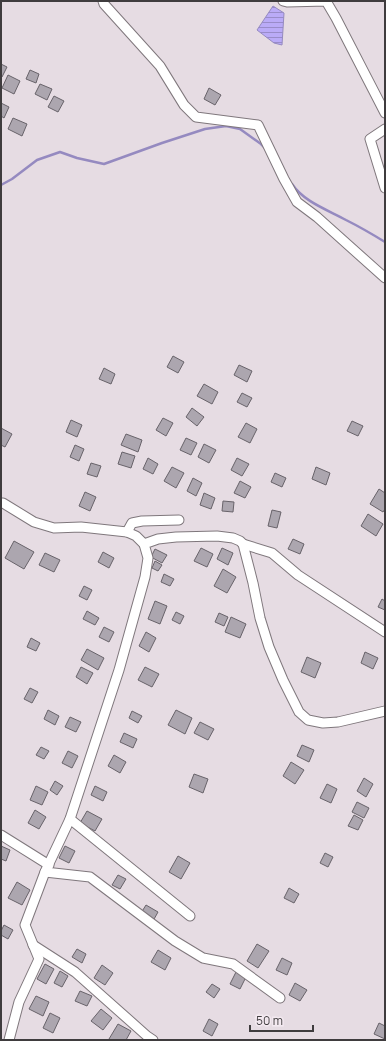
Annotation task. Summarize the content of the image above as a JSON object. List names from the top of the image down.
{
  "scale_bar": "50 m"
}
